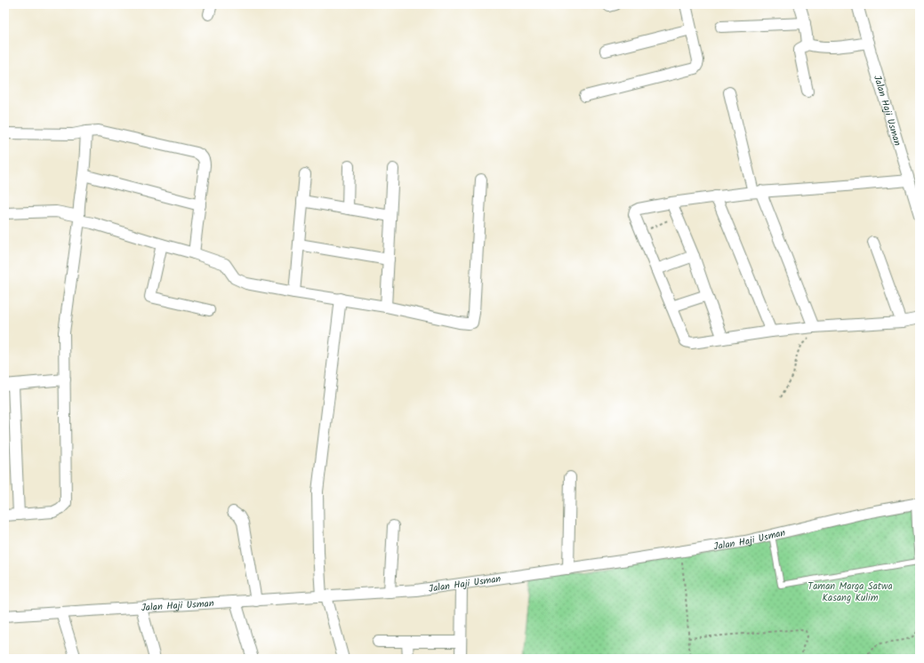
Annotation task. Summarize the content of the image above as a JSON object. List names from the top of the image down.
{
  "streets": {
    "street": ["Jalan Haji Usman"]
  },
  "parks": ["Taman Marga Satwa Kasang Kulim"]
}
